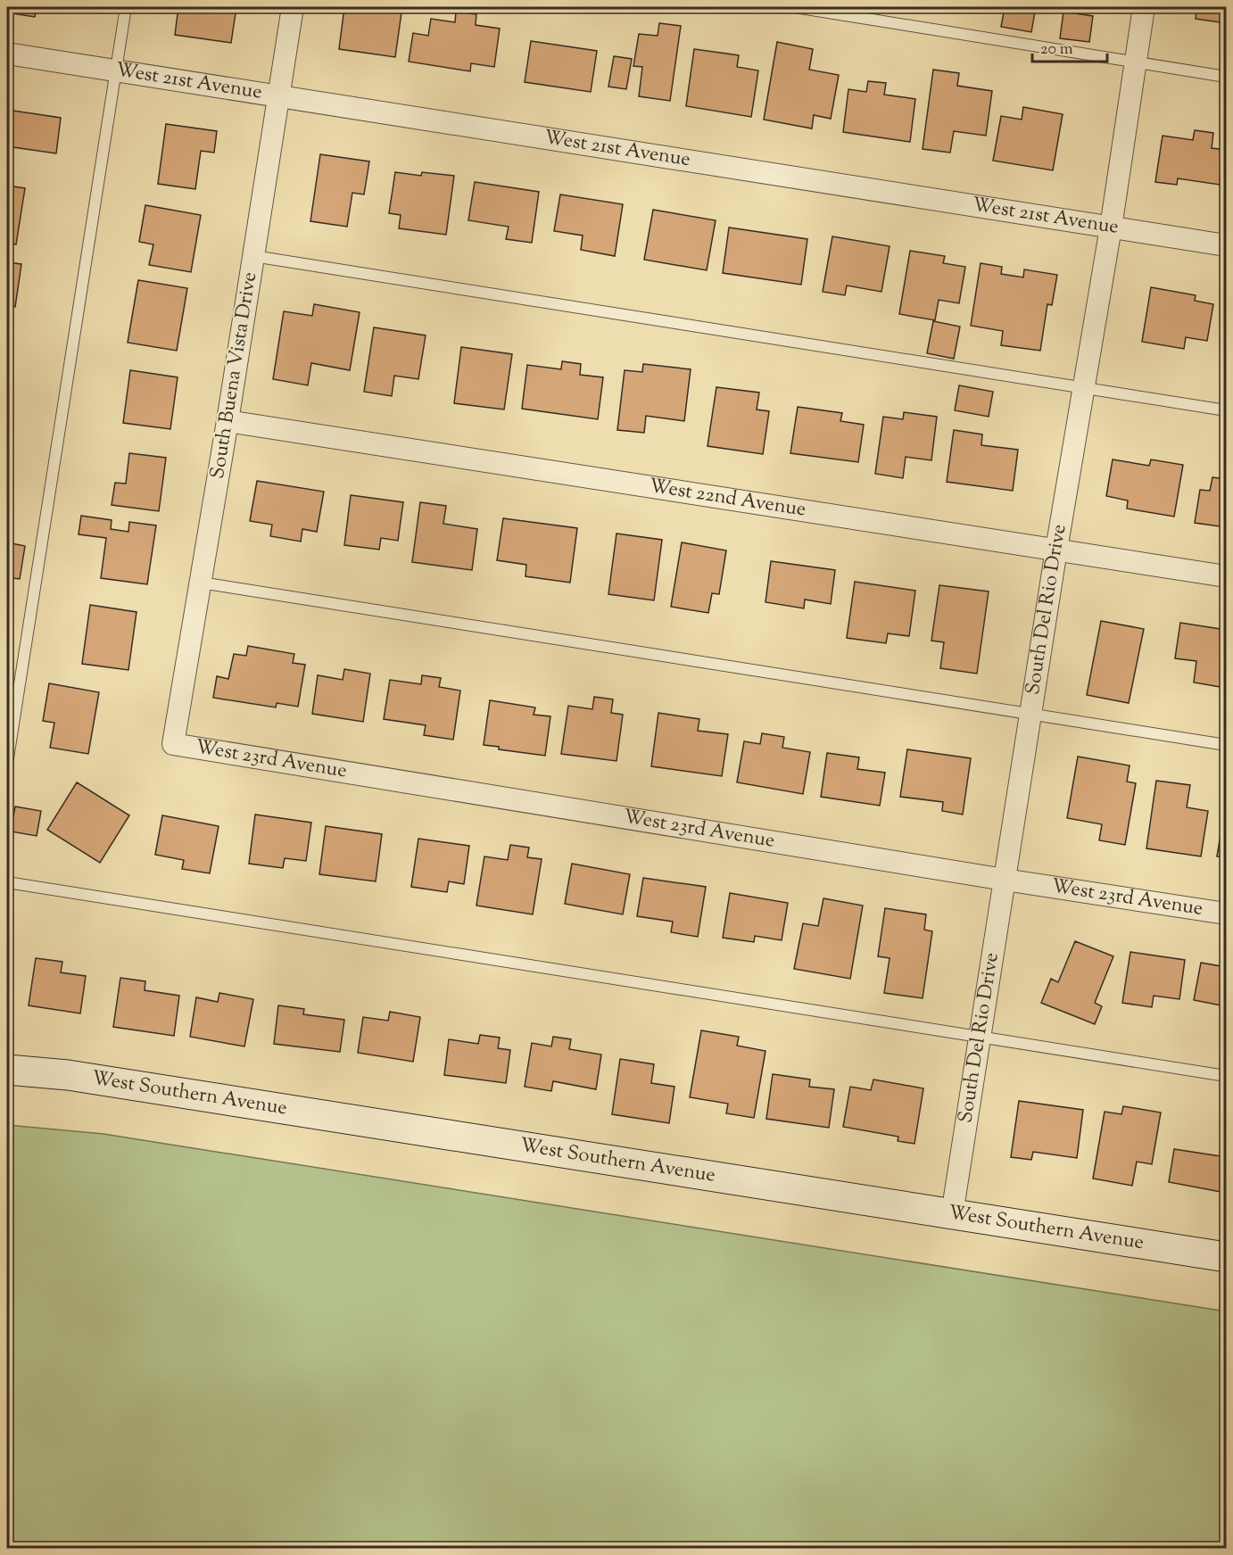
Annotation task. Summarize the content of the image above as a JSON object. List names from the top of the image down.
{
  "streets": {
    "main road": ["West Southern Avenue"],
    "street": [
      "West 21st Avenue",
      "South Buena Vista Drive",
      "West 22nd Avenue",
      "South Del Rio Drive",
      "West 23rd Avenue"
    ]
  },
  "crossings": [
    ["West 21st Avenue", "South Buena Vista Drive"],
    ["West 21st Avenue", "South Del Rio Drive"],
    ["South Buena Vista Drive", "West 22nd Avenue"],
    ["South Buena Vista Drive", "West 23rd Avenue"],
    ["West 22nd Avenue", "South Del Rio Drive"],
    ["South Del Rio Drive", "West 23rd Avenue"],
    ["South Del Rio Drive", "West Southern Avenue"]
  ],
  "scale_bar": "20 m"
}
